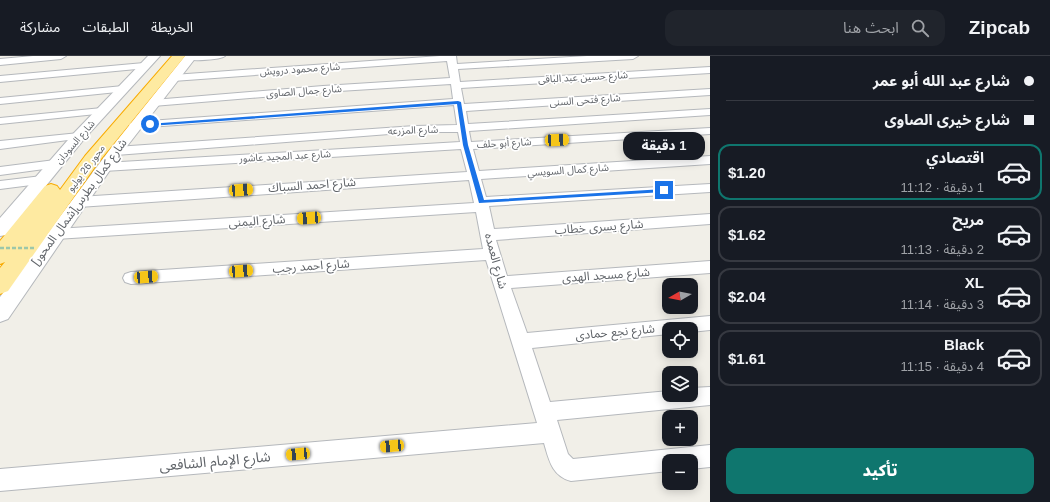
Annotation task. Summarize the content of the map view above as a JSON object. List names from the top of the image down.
{
  "streets": {
    "highway": ["محور 26 يوليو"],
    "street": [
      "شارع محمود درويش",
      "شارع حسين عبد الباقى",
      "شارع جمال الصاوى",
      "شارع فتحى السنى",
      "شارع المزرعه",
      "شارع السودان",
      "شارع أبو حلف",
      "شارع عبد المجيد عاشور",
      "شارع كمال السويسي",
      "شارع احمد السباك",
      "شارع كمال بطرس[شمال المحور]",
      "شارع اليمنى",
      "شارع يسرى خطاب",
      "شارع العمده",
      "شارع احمد رجب",
      "شارع مسجد الهدى",
      "شارع نجع حمادى",
      "شارع الإمام الشافعى"
    ]
  },
  "crossings": [
    ["شارع محمود درويش", "شارع حسين عبد الباقى"],
    ["شارع محمود درويش", "شارع جمال الصاوى"],
    ["شارع محمود درويش", "شارع فتحى السنى"],
    ["شارع محمود درويش", "شارع كمال بطرس[شمال المحور]"],
    ["شارع محمود درويش", "شارع العمده"],
    ["شارع حسين عبد الباقى", "شارع جمال الصاوى"],
    ["شارع حسين عبد الباقى", "شارع فتحى السنى"],
    ["شارع حسين عبد الباقى", "شارع العمده"],
    ["شارع جمال الصاوى", "شارع فتحى السنى"],
    ["شارع جمال الصاوى", "شارع كمال بطرس[شمال المحور]"],
    ["شارع جمال الصاوى", "شارع العمده"],
    ["شارع فتحى السنى", "شارع العمده"],
    ["شارع المزرعه", "شارع كمال بطرس[شمال المحور]"],
    ["شارع المزرعه", "شارع العمده"],
    ["شارع أبو حلف", "شارع عبد المجيد عاشور"],
    ["شارع أبو حلف", "شارع العمده"],
    ["شارع عبد المجيد عاشور", "شارع كمال بطرس[شمال المحور]"],
    ["شارع عبد المجيد عاشور", "شارع العمده"],
    ["محور 26 يوليو", "شارع كمال بطرس[شمال المحور]"],
    ["شارع كمال السويسي", "شارع احمد السباك"],
    ["شارع كمال السويسي", "شارع العمده"],
    ["شارع احمد السباك", "شارع كمال بطرس[شمال المحور]"],
    ["شارع احمد السباك", "شارع العمده"],
    ["شارع كمال بطرس[شمال المحور]", "شارع اليمنى"],
    ["شارع اليمنى", "شارع العمده"],
    ["شارع يسرى خطاب", "شارع العمده"],
    ["شارع العمده", "شارع احمد رجب"],
    ["شارع العمده", "شارع مسجد الهدى"],
    ["شارع العمده", "شارع نجع حمادى"],
    ["شارع العمده", "شارع الإمام الشافعى"]
  ],
  "north": "left",
  "page": {
    "header": "Zipcab",
    "search": "ابحث هنا",
    "nav": ["الخريطة", "الطبقات", "مشاركة"],
    "banner": ["شارع عبد الله أبو عمر", "شارع خيرى الصاوى"],
    "bubble": "1 دقيقة",
    "list": [
      {
        "name": "اقتصادي",
        "note": "1 دقيقة · 11:12",
        "value": "$1.20"
      },
      {
        "name": "مريح",
        "note": "2 دقيقة · 11:13",
        "value": "$1.62"
      },
      {
        "name": "XL",
        "note": "3 دقيقة · 11:14",
        "value": "$2.04"
      },
      {
        "name": "Black",
        "note": "4 دقيقة · 11:15",
        "value": "$1.61"
      }
    ],
    "map_buttons": ["+", "−"],
    "buttons": "تأكيد"
  }
}
